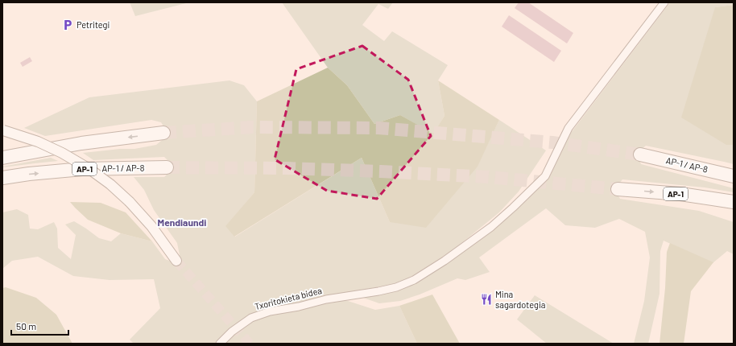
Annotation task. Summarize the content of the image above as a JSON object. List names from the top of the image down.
{
  "streets": {
    "highway": ["AP-1 / AP-8", "AP-1"],
    "street": ["Txoritokieta bidea"]
  },
  "districts": ["Mendiaundi"],
  "places": {
    "parking": ["Petritegi"],
    "restaurant": ["Mina sagardotegia"]
  },
  "scale_bar": "50 m"
}
